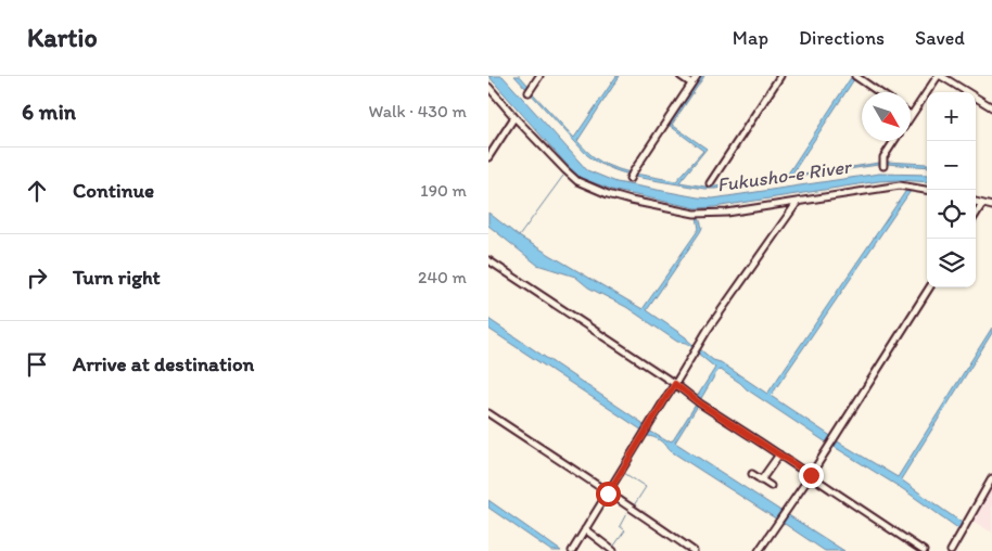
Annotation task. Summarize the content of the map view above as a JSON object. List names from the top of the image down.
{
  "water": ["Fukusho-e River"],
  "north": "bottom right",
  "page": {
    "header": "Kartio",
    "nav": ["Map", "Directions", "Saved"],
    "heading": ["6 min", "Walk · 430 m"],
    "map_buttons": ["+", "−"],
    "list": [
      ["Continue", "190 m"],
      ["Turn right", "240 m"],
      "Arrive at destination"
    ]
  }
}
